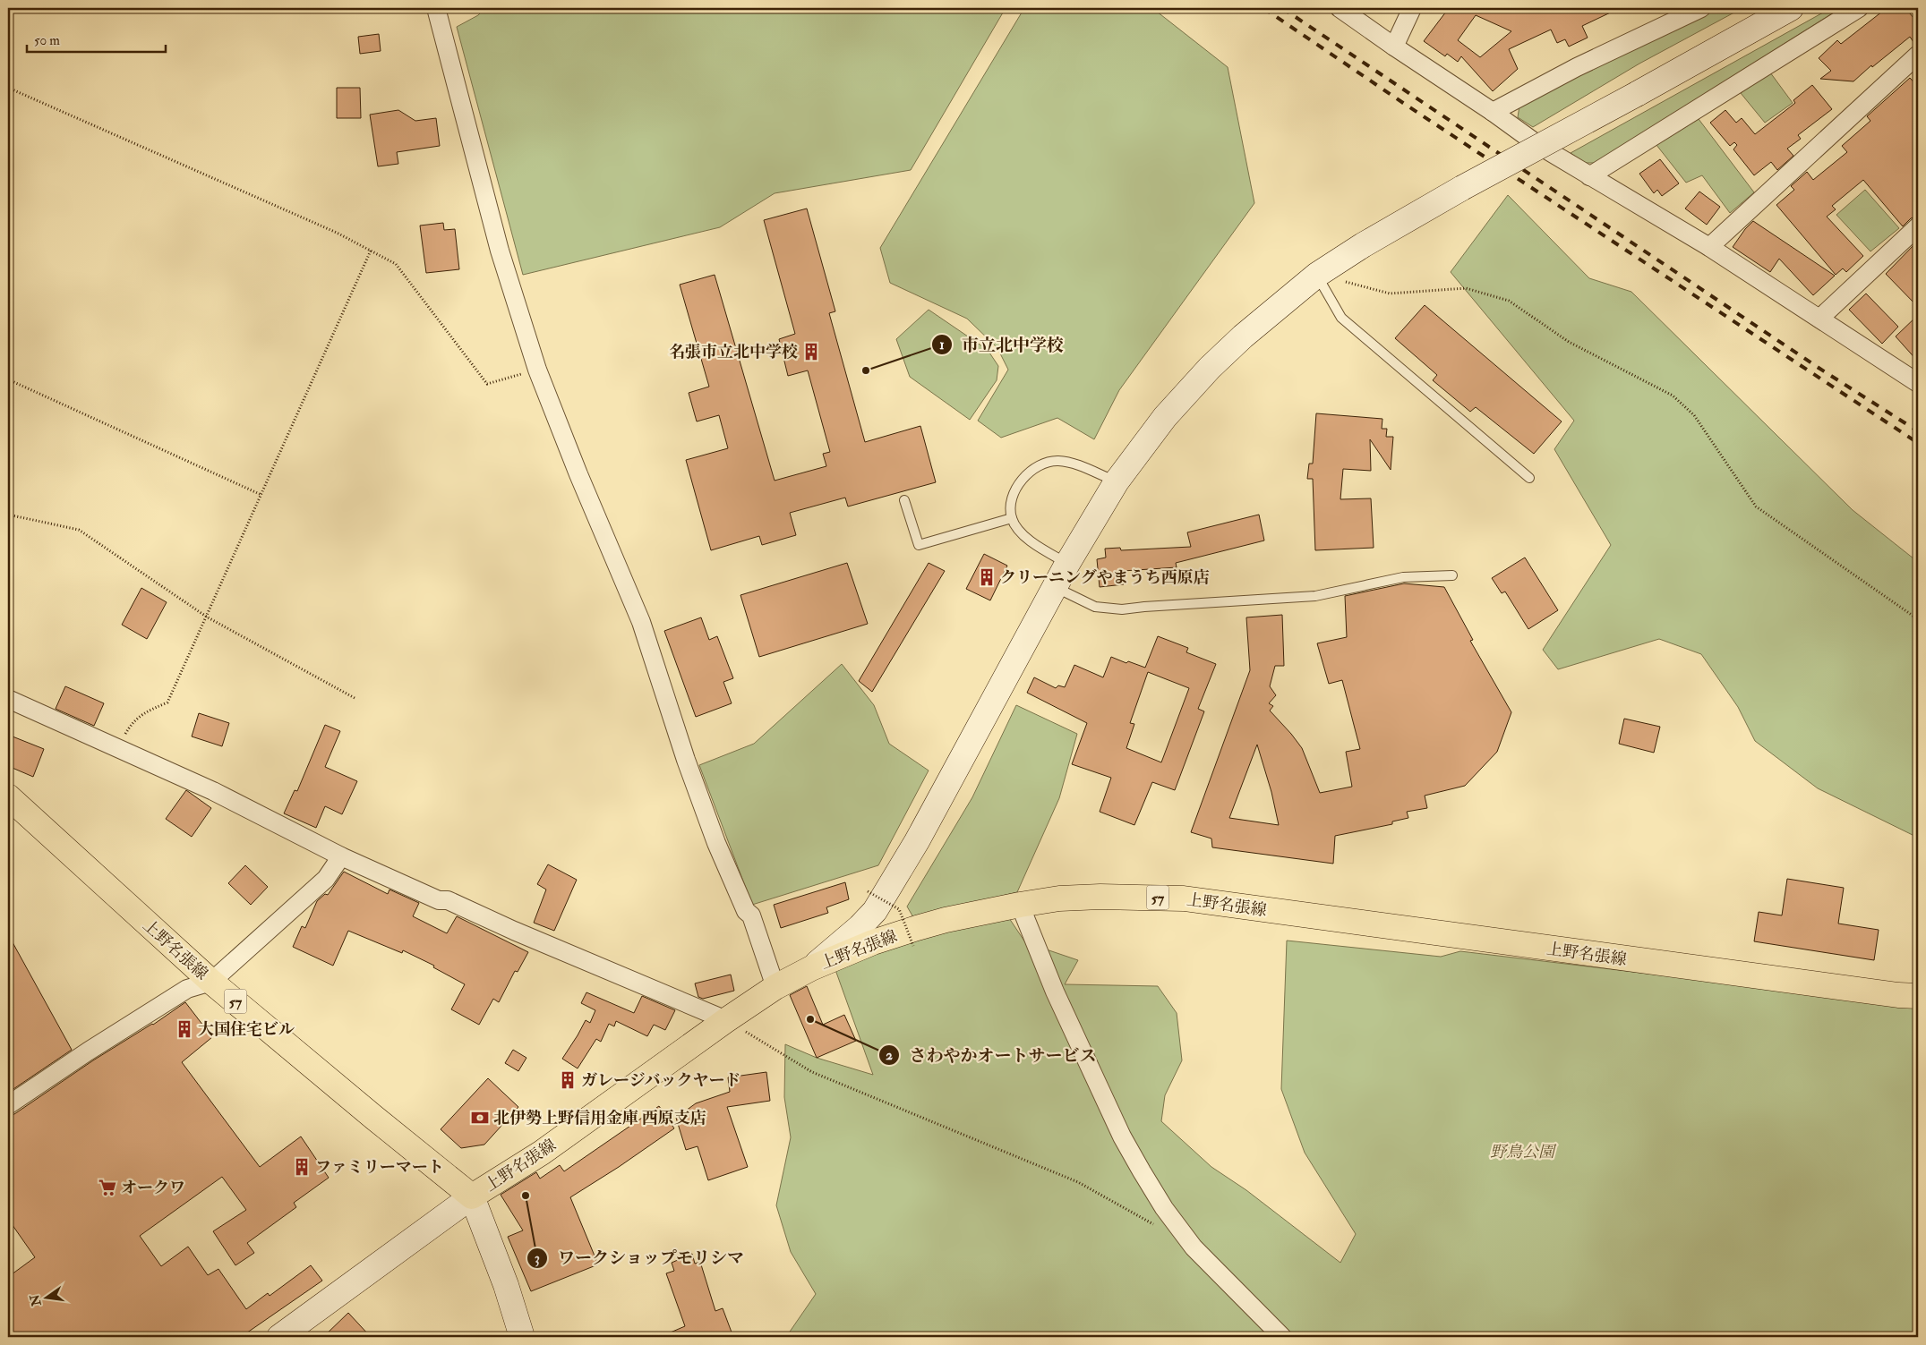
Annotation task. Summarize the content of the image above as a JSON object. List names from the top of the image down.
{
  "streets": {
    "main road": ["57", "上野名張線"]
  },
  "parks": ["野鳥公園"],
  "places": {
    "building": [
      "名張市立北中学校",
      "クリーニングやまうち西原店",
      "大国住宅ビル",
      "ガレージバックヤード",
      "ファミリーマート"
    ],
    "other": ["市立北中学校", "さわやかオートサービス", "ワークショップモリシマ"],
    "bank": ["北伊勢上野信用金庫 西原支店"],
    "supermarket": ["オークワ"]
  },
  "scale_bar": "50 m",
  "north": "left"
}
